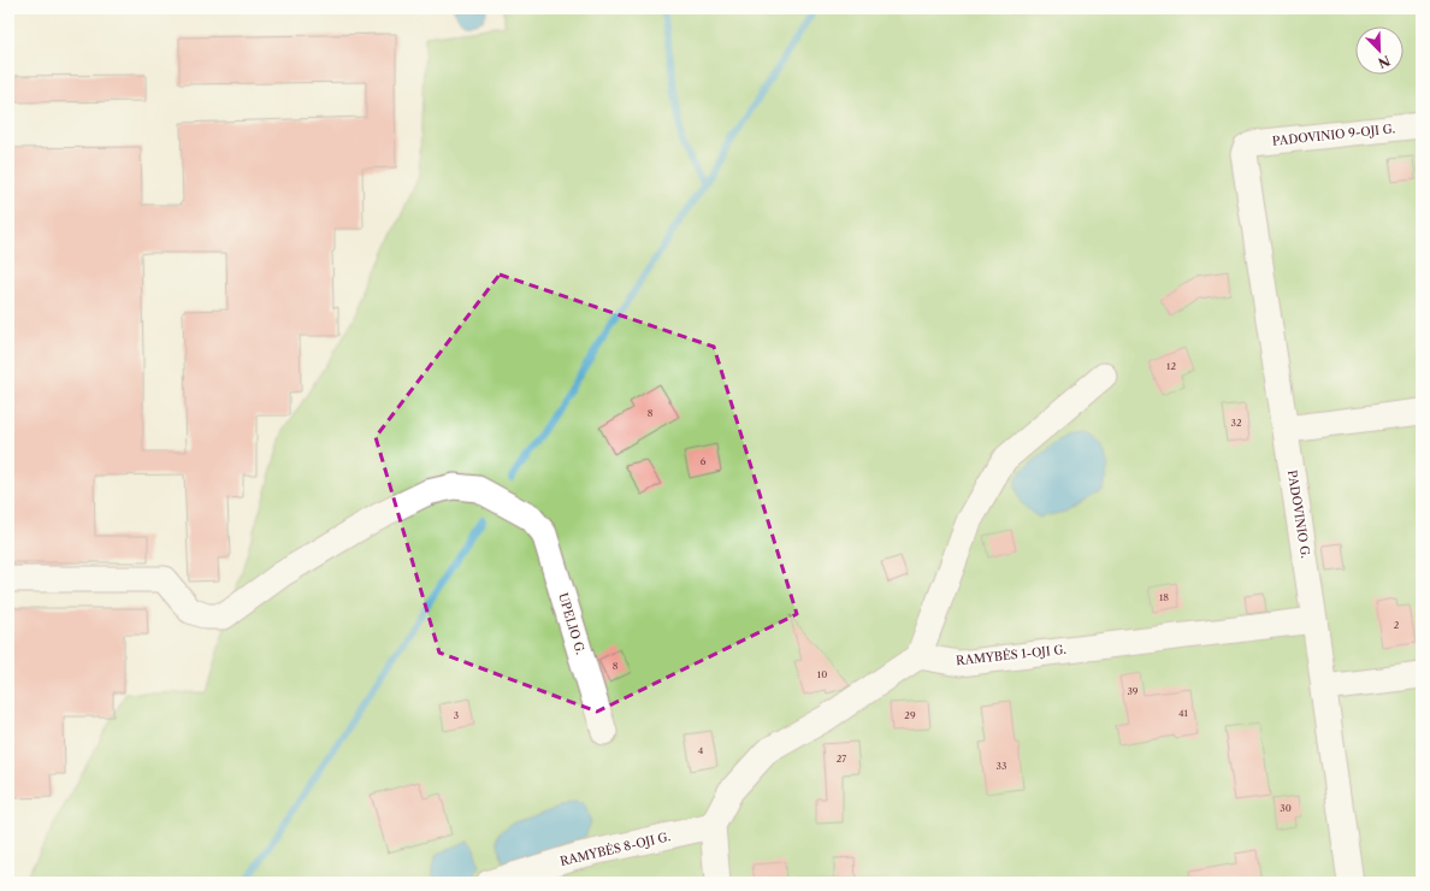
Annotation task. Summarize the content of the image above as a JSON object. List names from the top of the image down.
{
  "streets": {
    "street": [
      "PADOVINIO 9-OJI G.",
      "PADOVINIO G.",
      "UPELIO G.",
      "RAMYBĖS 1-OJI G.",
      "RAMYBĖS 8-OJI G."
    ]
  },
  "crossings": [
    ["PADOVINIO 9-OJI G.", "PADOVINIO G."],
    ["PADOVINIO G.", "RAMYBĖS 1-OJI G."]
  ],
  "house_numbers": [
    "12",
    "8",
    "32",
    "6",
    "18",
    "2",
    "8",
    "10",
    "39",
    "41",
    "3",
    "29",
    "4",
    "27",
    "33",
    "30"
  ],
  "north": "bottom right"
}
